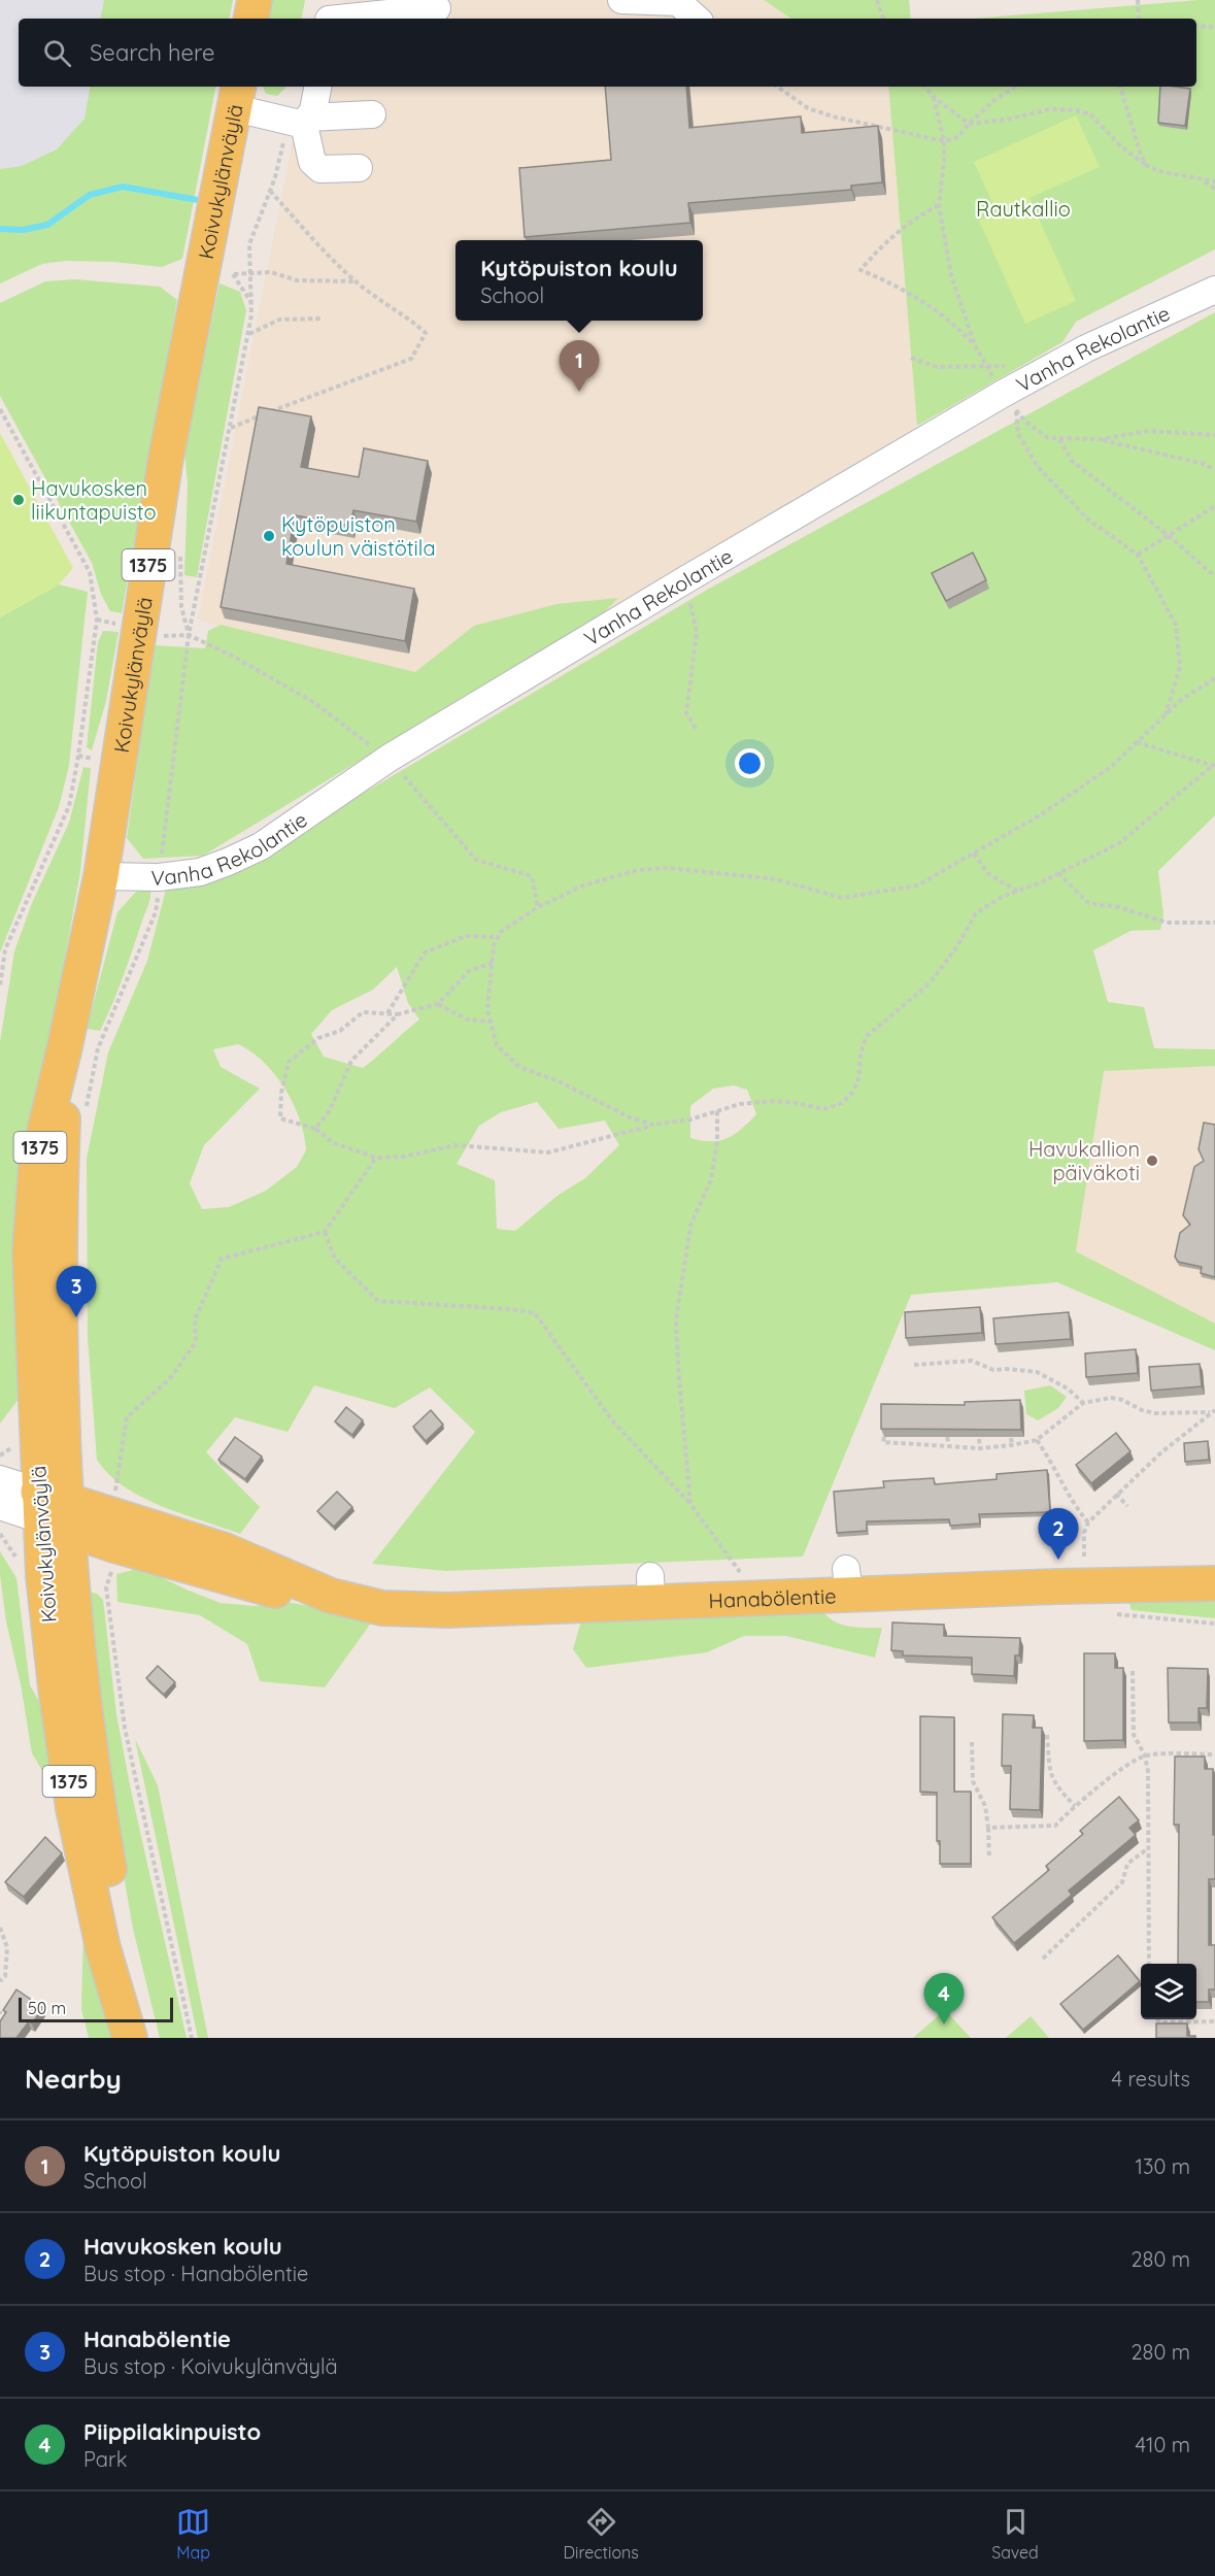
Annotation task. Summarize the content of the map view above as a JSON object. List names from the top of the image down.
{
  "streets": {
    "main road": ["Koivukylänväylä", "1375", "Hanabölentie"],
    "street": ["Vanha Rekolantie"]
  },
  "crossings": [
    ["Koivukylänväylä", "Vanha Rekolantie"],
    ["Koivukylänväylä", "Hanabölentie"]
  ],
  "parks": ["Rautkallio"],
  "places": ["Havukosken liikuntapuisto", "Kytöpuiston koulun väistötila", "Havukallion päiväkoti"],
  "scale_bar": "50 m",
  "page": {
    "search": "Search here",
    "popup": ["Kytöpuiston koulu", "School"],
    "pins": [
      "1",
      "3",
      "2",
      "4"
    ],
    "scale": "50 m",
    "heading": ["Nearby", "4 results"],
    "list": [
      {
        "mark": "1",
        "name": "Kytöpuiston koulu",
        "note": "School",
        "value": "130 m"
      },
      {
        "mark": "2",
        "name": "Havukosken koulu",
        "note": "Bus stop · Hanabölentie",
        "value": "280 m"
      },
      {
        "mark": "3",
        "name": "Hanabölentie",
        "note": "Bus stop · Koivukylänväylä",
        "value": "280 m"
      },
      {
        "mark": "4",
        "name": "Piippilakinpuisto",
        "note": "Park",
        "value": "410 m"
      }
    ],
    "nav": ["Map", "Directions", "Saved"]
  }
}
